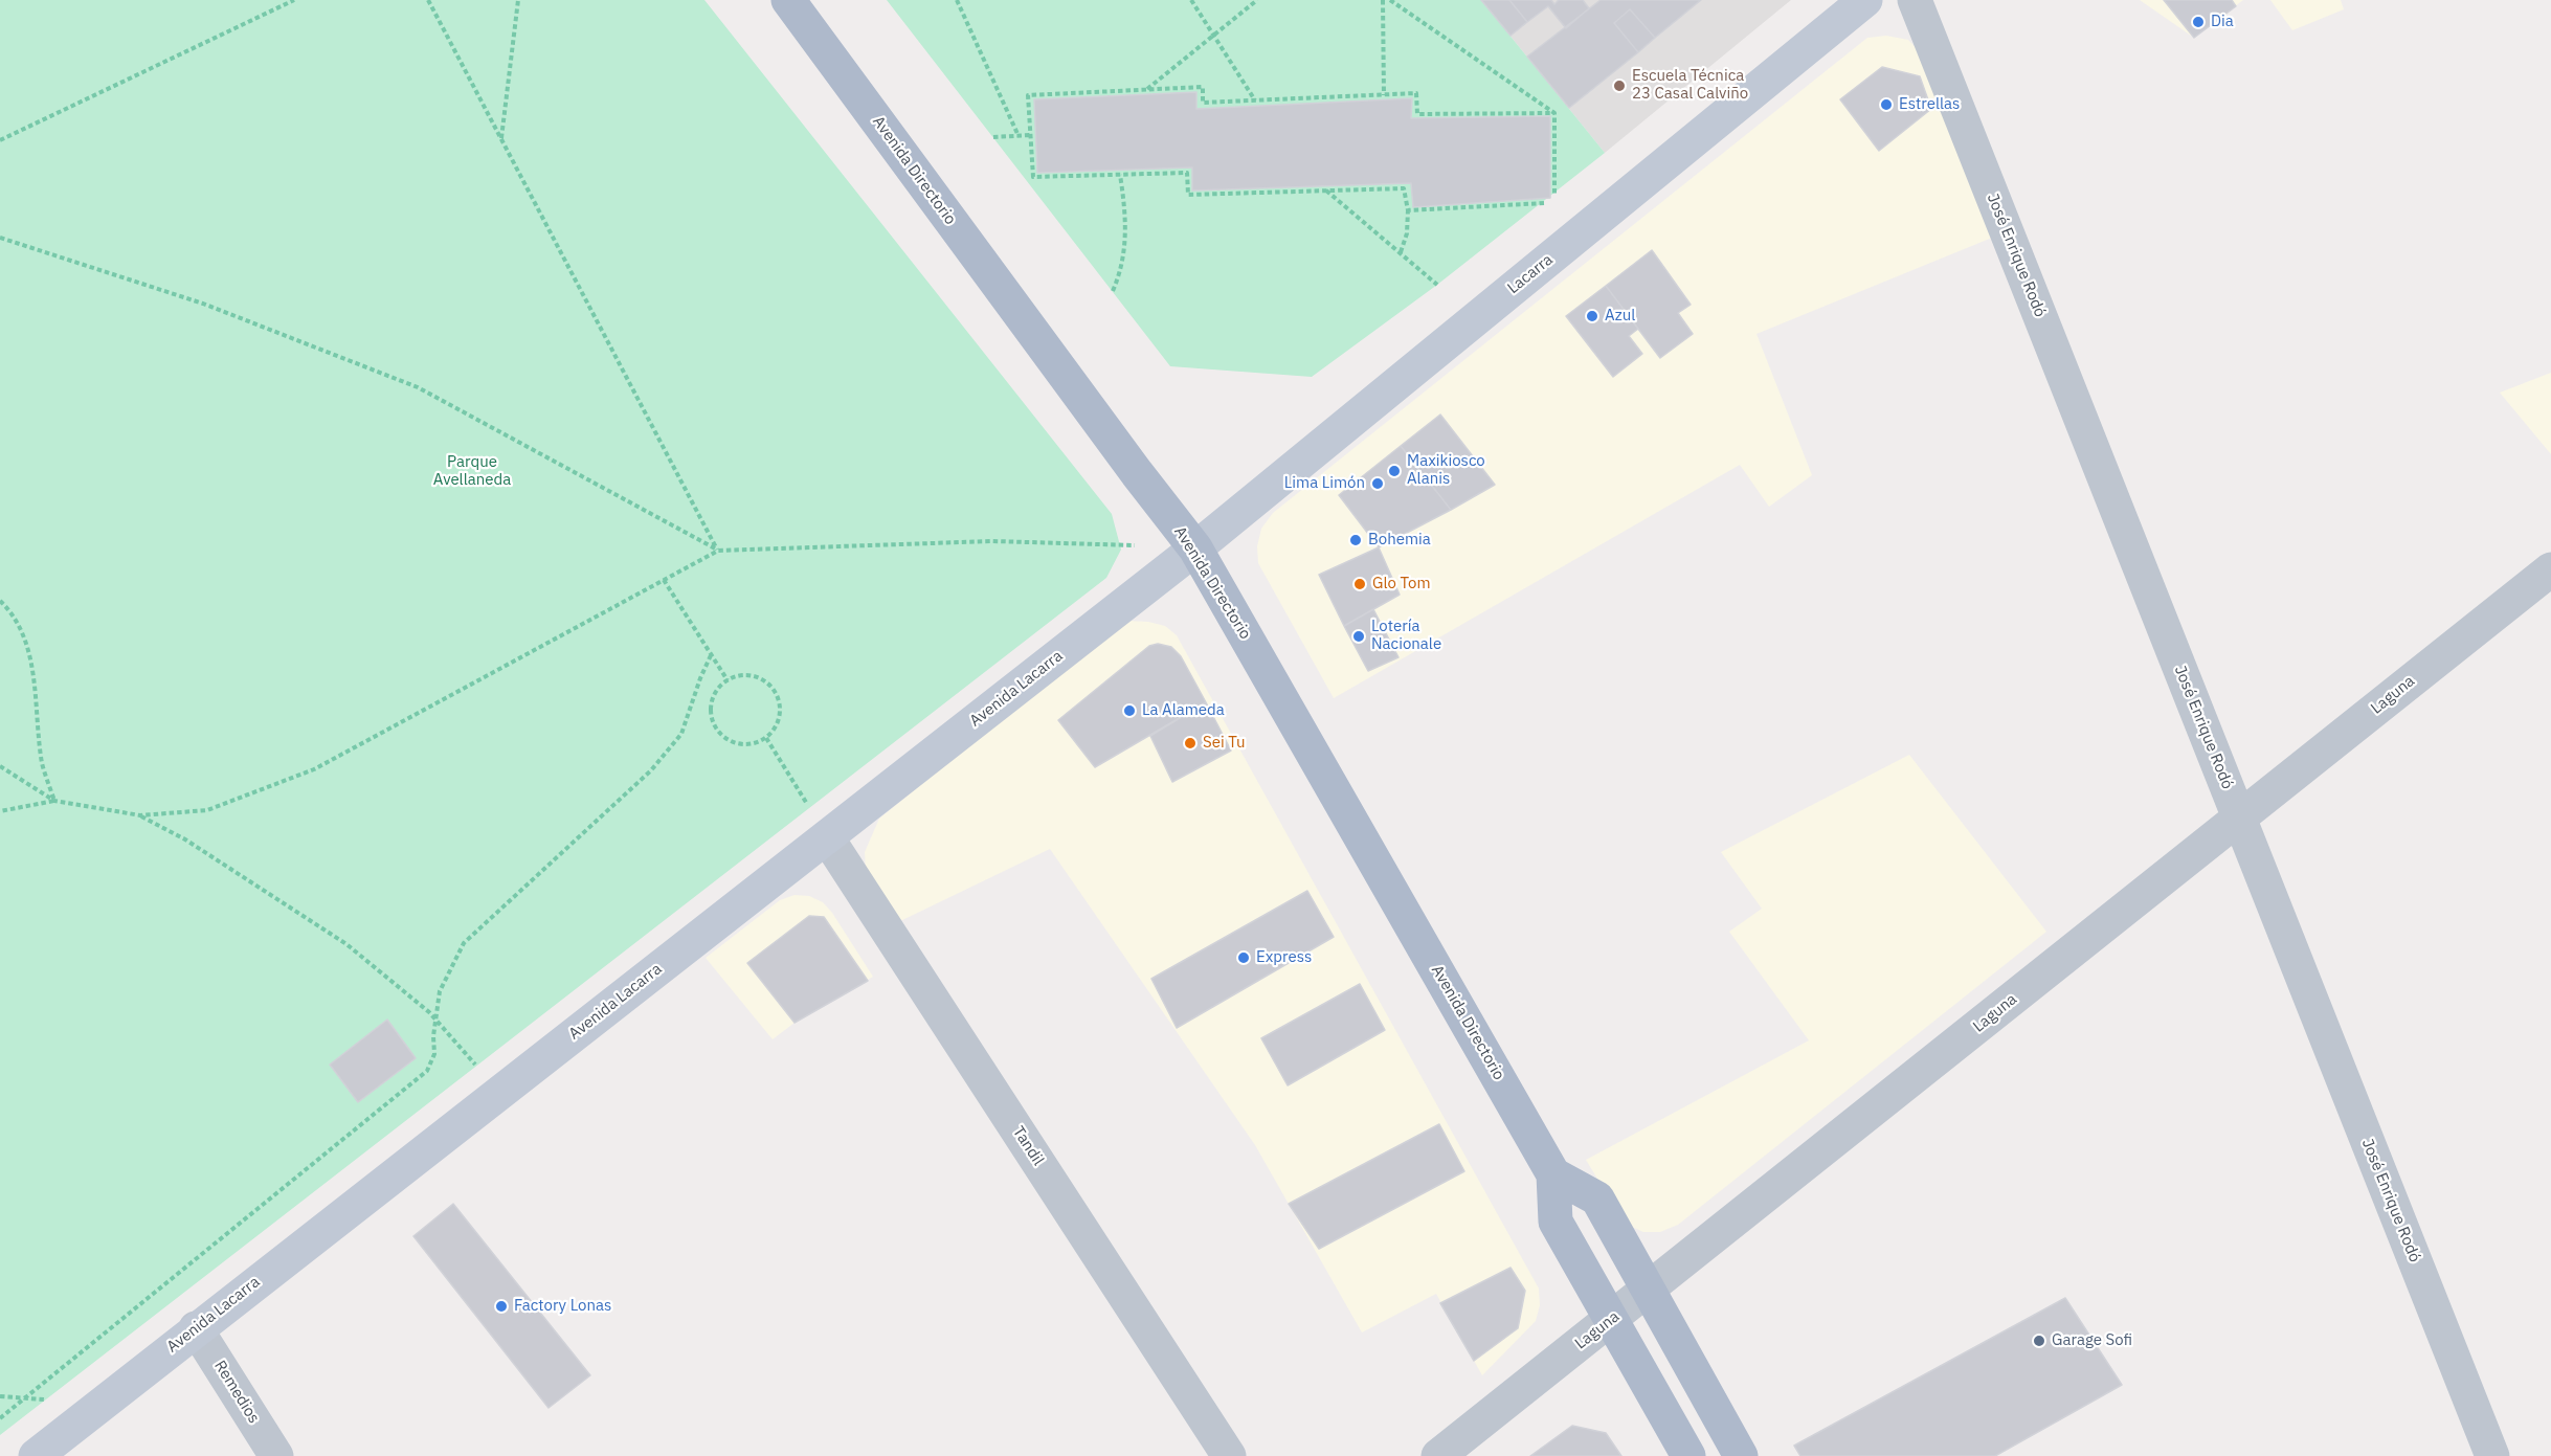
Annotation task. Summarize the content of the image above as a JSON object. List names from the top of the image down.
{
  "streets": {
    "main road": ["Avenida Directorio"],
    "street": [
      "José Enrique Rodó",
      "Lacarra",
      "Avenida Lacarra",
      "Laguna",
      "Tandil",
      "Remedios"
    ]
  },
  "crossings": [
    ["Avenida Directorio", "Lacarra"],
    ["Avenida Directorio", "Avenida Lacarra"],
    ["Avenida Directorio", "Laguna"],
    ["José Enrique Rodó", "Laguna"],
    ["Lacarra", "Avenida Lacarra"],
    ["Avenida Lacarra", "Tandil"],
    ["Avenida Lacarra", "Remedios"]
  ],
  "parks": ["Parque Avellaneda"],
  "places": [
    "Dia",
    "Escuela Técnica 23 Casal Calviño",
    "Estrellas",
    "Azul",
    "Maxikiosco Alanis",
    "Lima Limón",
    "Bohemia",
    "Glo Tom",
    "Lotería Nacionale",
    "La Alameda",
    "Sei Tu",
    "Express",
    "Factory Lonas",
    "Garage Sofi"
  ]
}
